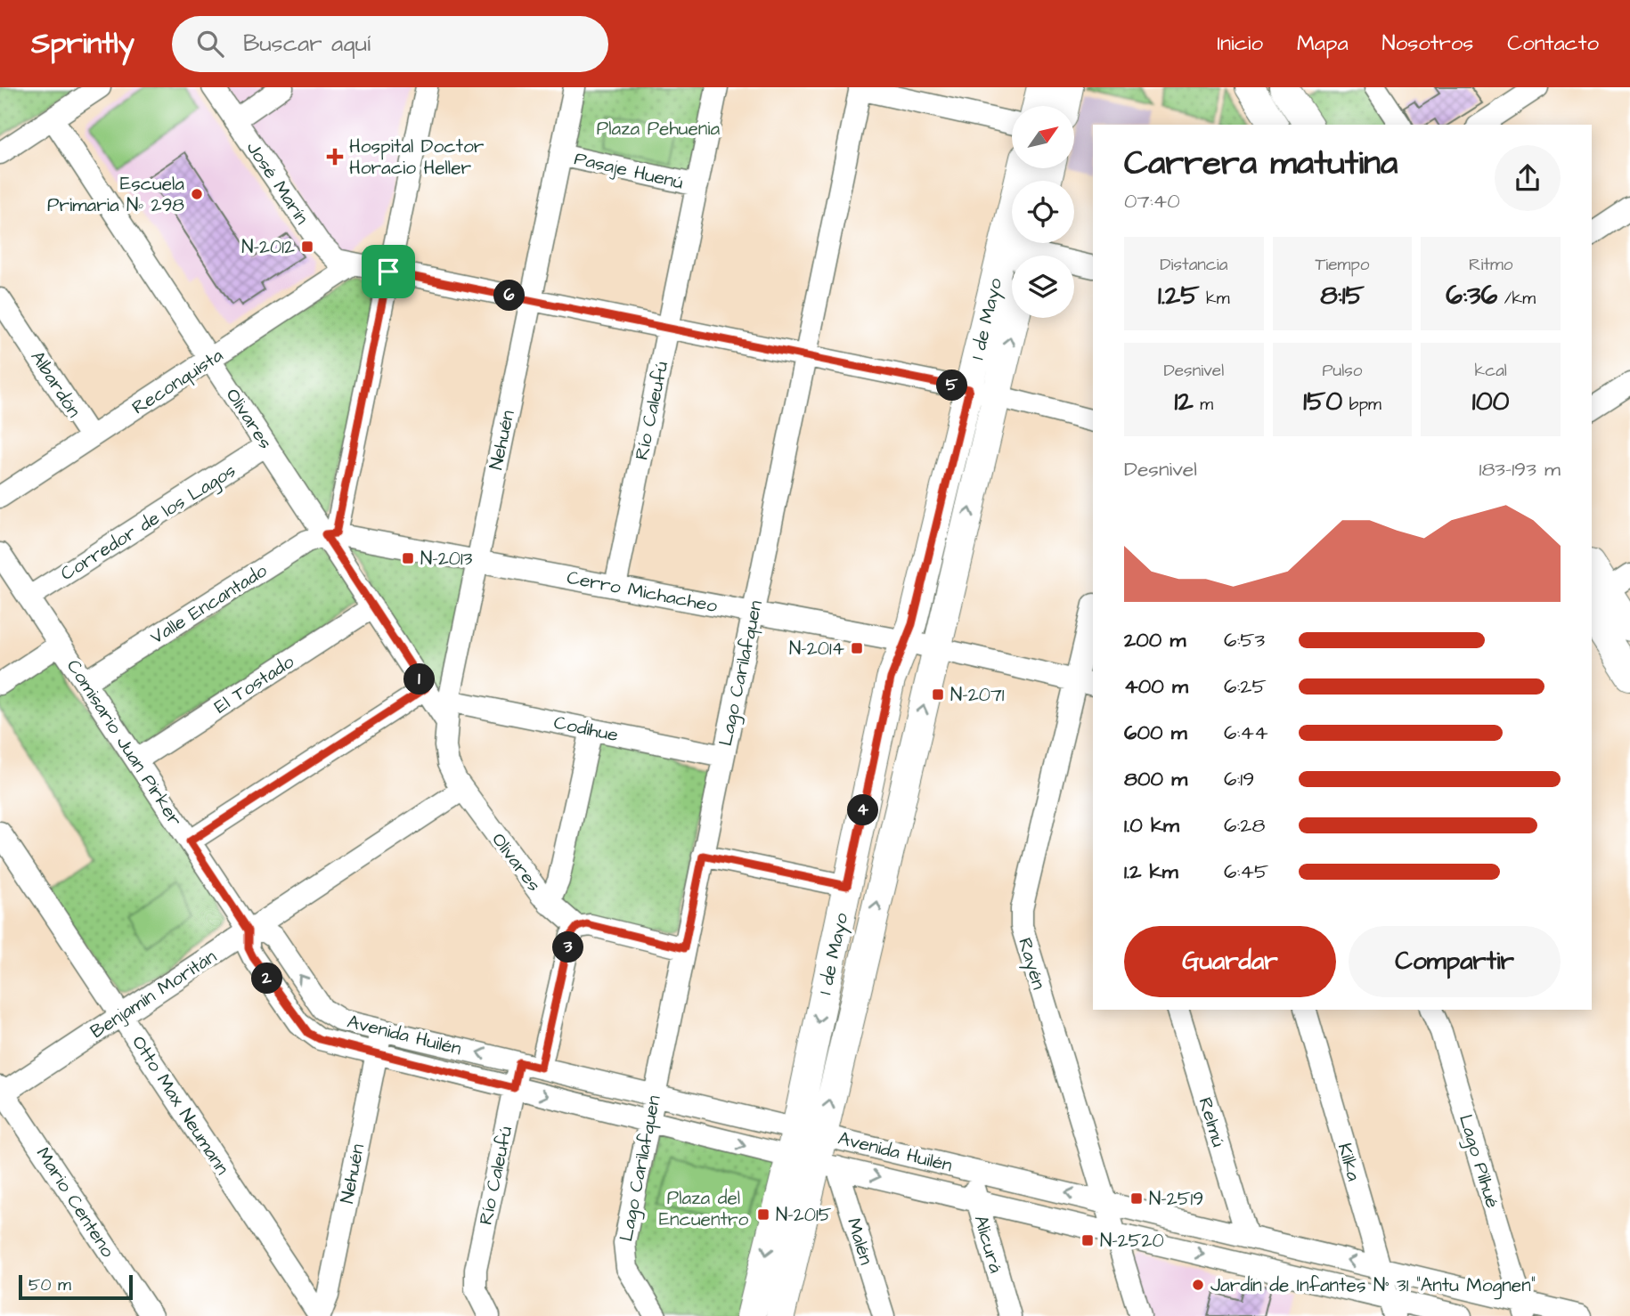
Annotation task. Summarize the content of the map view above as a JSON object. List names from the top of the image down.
{
  "streets": {
    "main road": ["1 de Mayo"],
    "street": [
      "Pasaje Huenú",
      "José Marín",
      "Reconquista",
      "Albardón",
      "Río Caleufú",
      "Olivares",
      "Nehuén",
      "Corredor de los Lagos",
      "Cerro Michacheo",
      "Valle Encantado",
      "Lago Carilafquen",
      "El Tostado",
      "Codihue",
      "Comisario Juan Pirker",
      "Rayén",
      "Benjamín Moritán",
      "Avenida Huilén",
      "Otto Max Neumann",
      "Relmú",
      "Lago Pilhué",
      "Kilka",
      "Mario Centeno",
      "Malén",
      "Alicurá"
    ]
  },
  "crossings": [
    ["Pasaje Huenú", "Río Caleufú"],
    ["Pasaje Huenú", "Nehuén"],
    ["José Marín", "1 de Mayo"],
    ["José Marín", "Reconquista"],
    ["José Marín", "Río Caleufú"],
    ["José Marín", "Nehuén"],
    ["José Marín", "Lago Carilafquen"],
    ["1 de Mayo", "Cerro Michacheo"],
    ["1 de Mayo", "Avenida Huilén"],
    ["1 de Mayo", "Malén"],
    ["Reconquista", "Albardón"],
    ["Reconquista", "Olivares"],
    ["Río Caleufú", "Olivares"],
    ["Río Caleufú", "Cerro Michacheo"],
    ["Río Caleufú", "Avenida Huilén"],
    ["Olivares", "Nehuén"],
    ["Olivares", "Corredor de los Lagos"],
    ["Olivares", "Cerro Michacheo"],
    ["Olivares", "Valle Encantado"],
    ["Olivares", "El Tostado"],
    ["Olivares", "Codihue"],
    ["Olivares", "Benjamín Moritán"],
    ["Nehuén", "Cerro Michacheo"],
    ["Nehuén", "Codihue"],
    ["Nehuén", "Benjamín Moritán"],
    ["Nehuén", "Avenida Huilén"],
    ["Nehuén", "Otto Max Neumann"],
    ["Corredor de los Lagos", "Comisario Juan Pirker"],
    ["Cerro Michacheo", "Valle Encantado"],
    ["Cerro Michacheo", "Lago Carilafquen"],
    ["Cerro Michacheo", "Rayén"],
    ["Valle Encantado", "Comisario Juan Pirker"],
    ["Lago Carilafquen", "Codihue"],
    ["Lago Carilafquen", "Avenida Huilén"],
    ["El Tostado", "Comisario Juan Pirker"],
    ["Comisario Juan Pirker", "Benjamín Moritán"],
    ["Comisario Juan Pirker", "Avenida Huilén"],
    ["Rayén", "Avenida Huilén"],
    ["Benjamín Moritán", "Avenida Huilén"],
    ["Benjamín Moritán", "Otto Max Neumann"],
    ["Benjamín Moritán", "Mario Centeno"],
    ["Avenida Huilén", "Relmú"],
    ["Avenida Huilén", "Lago Pilhué"],
    ["Avenida Huilén", "Kilka"],
    ["Avenida Huilén", "Malén"],
    ["Avenida Huilén", "Alicurá"]
  ],
  "parks": ["Plaza Pehuenia", "Plaza del Encuentro"],
  "places": {
    "health": ["Hospital Doctor Horacio Heller"],
    "other": ["Escuela Primaria Nº 298", "Jardín de Infantes N° 31 \"Antu Mognen\""],
    "transit": [
      "N-2012",
      "N-2013",
      "N-2014",
      "N-2071",
      "N-2519",
      "N-2015",
      "N-2520"
    ]
  },
  "scale_bar": "50 m",
  "north": "top right",
  "page": {
    "header": "Sprintly",
    "search": "Buscar aquí",
    "nav": [
      "Inicio",
      "Mapa",
      "Nosotros",
      "Contacto"
    ],
    "heading": ["Carrera matutina", "07:40"],
    "stats": [
      ["Distancia", "1.25 km"],
      ["Tiempo", "8:15"],
      ["Ritmo", "6:36 /km"],
      ["Desnivel", "12 m"],
      ["Pulso", "150 bpm"],
      ["kcal", "100"]
    ],
    "pins": [
      "6",
      "5",
      "1",
      "4",
      "3",
      "2"
    ],
    "chart": ["Desnivel", "183–193 m"],
    "list": [
      {
        "name": "200 m",
        "note": "6:53"
      },
      {
        "name": "400 m",
        "note": "6:25"
      },
      {
        "name": "600 m",
        "note": "6:44"
      },
      {
        "name": "800 m",
        "note": "6:19"
      },
      {
        "name": "1.0 km",
        "note": "6:28"
      },
      {
        "name": "1.2 km",
        "note": "6:45"
      }
    ],
    "buttons": ["Guardar", "Compartir"],
    "scale": "50 m"
  }
}
